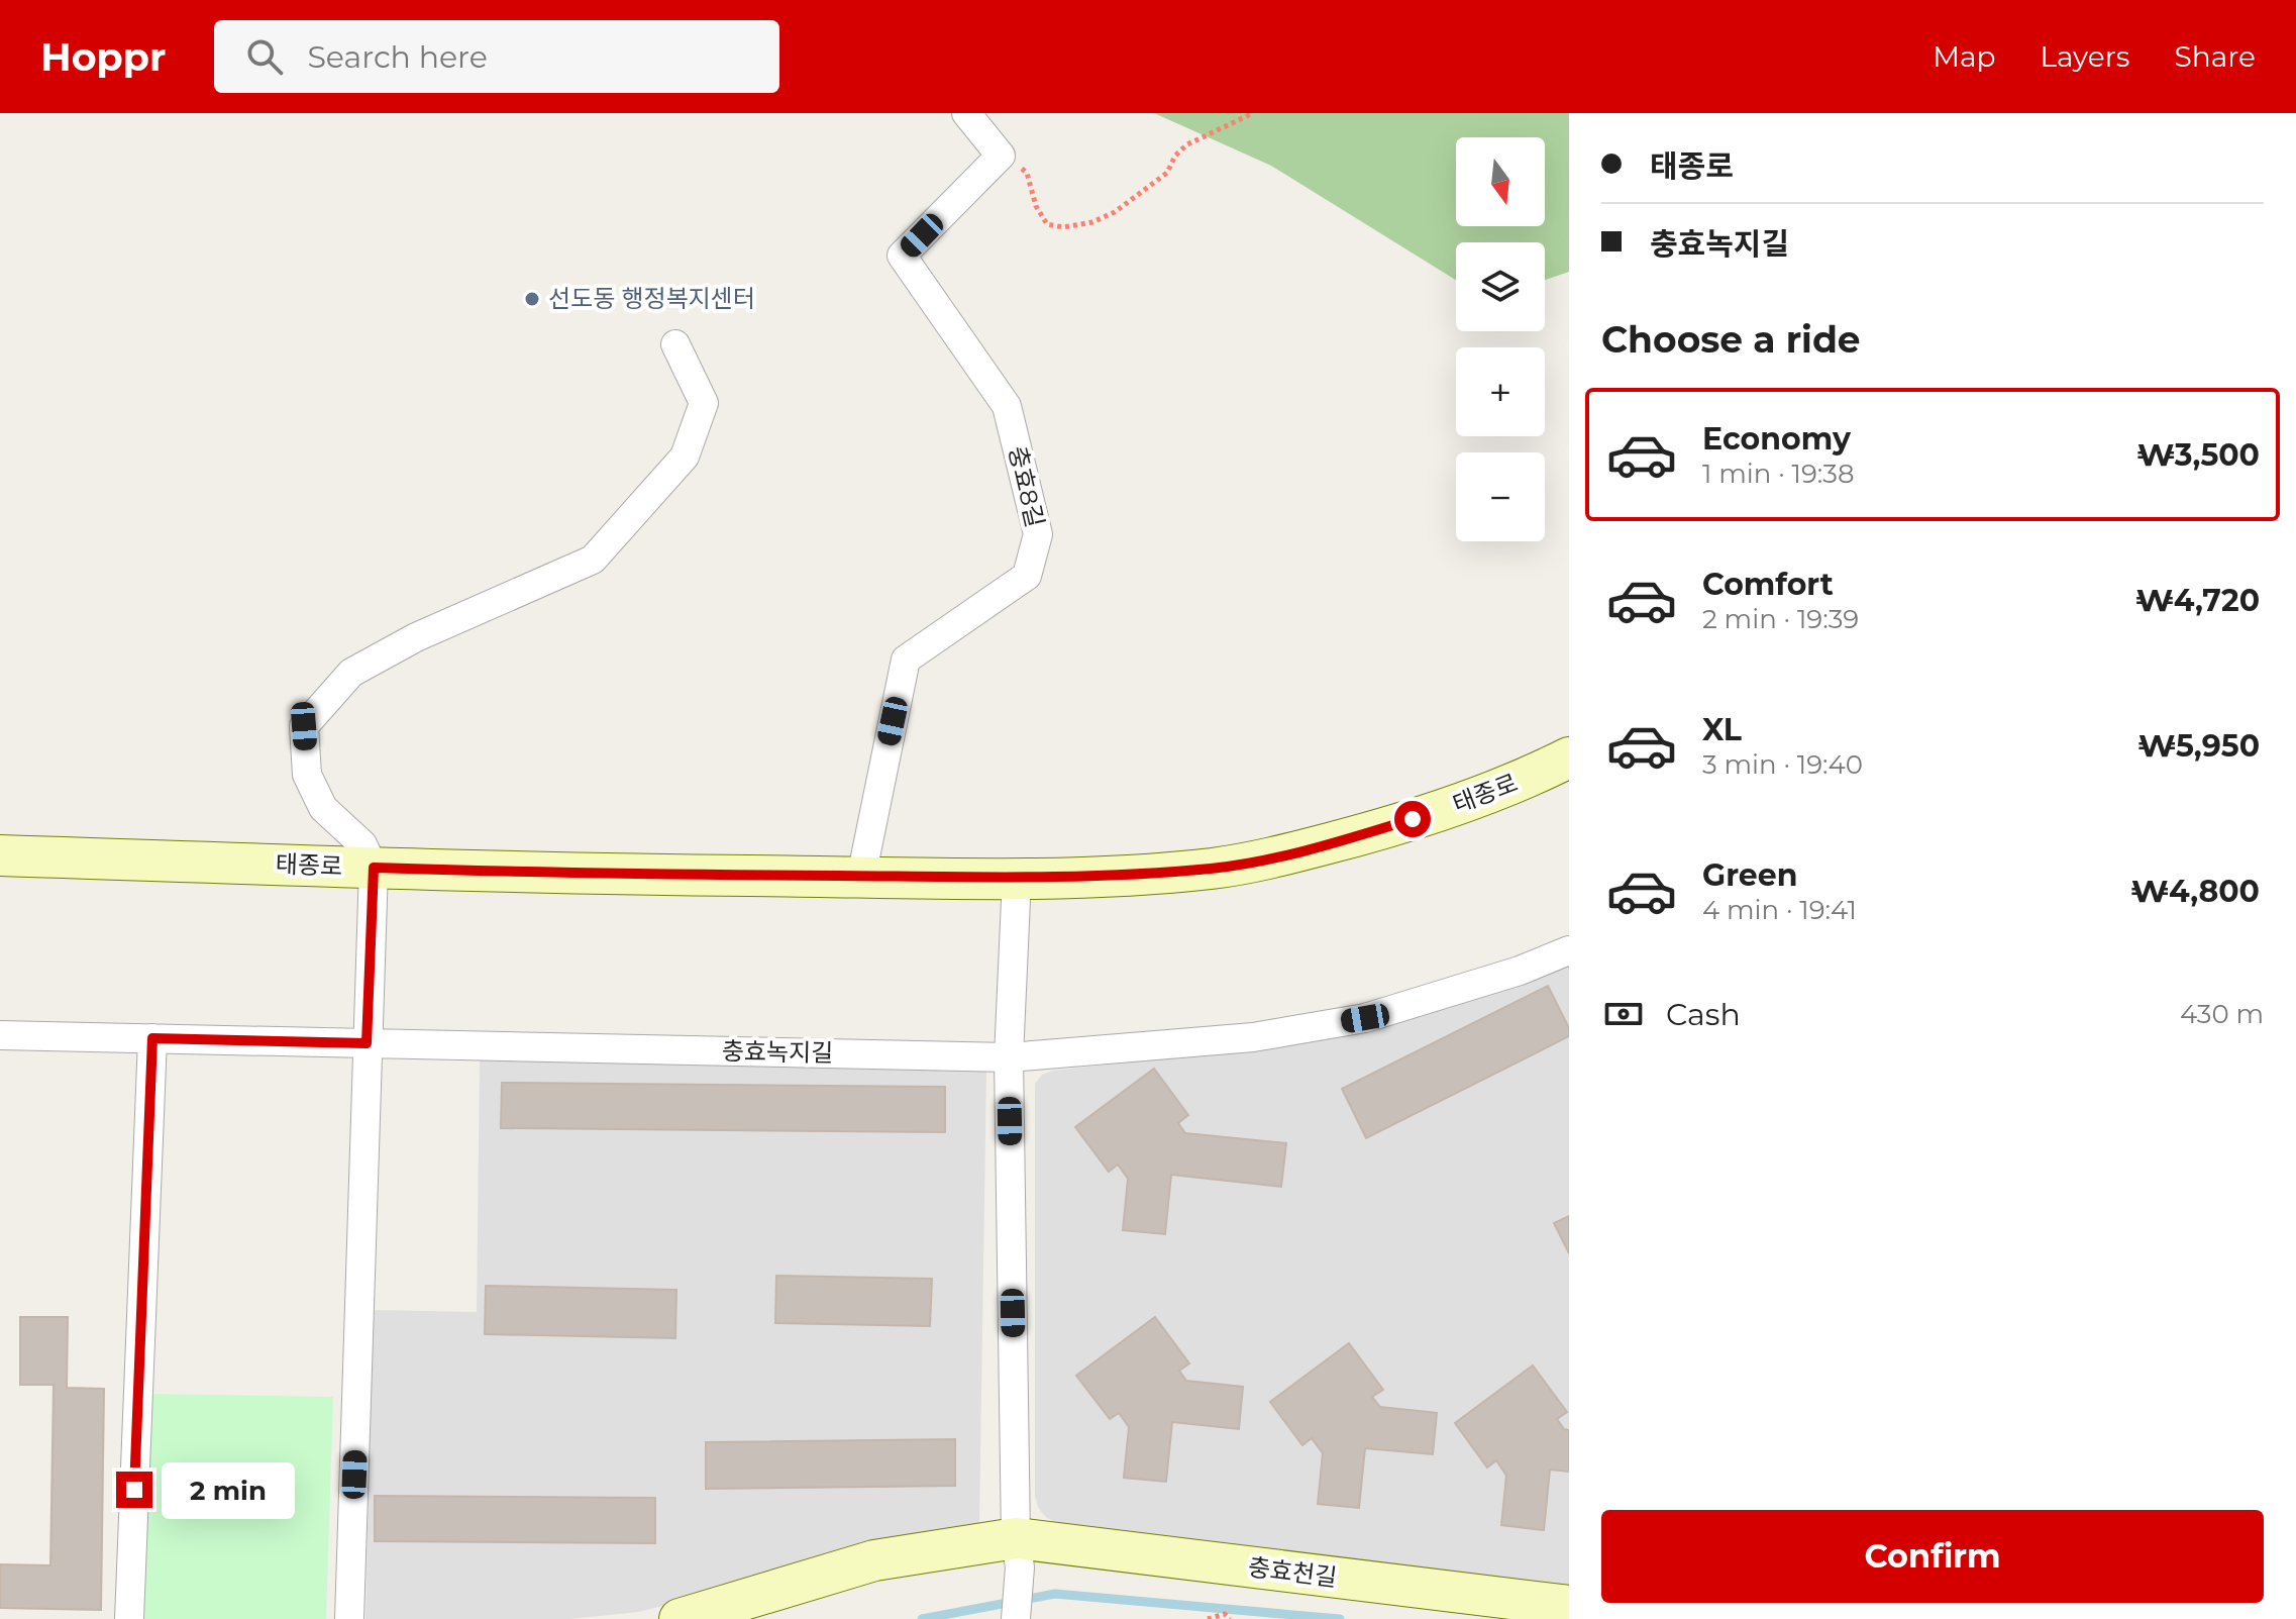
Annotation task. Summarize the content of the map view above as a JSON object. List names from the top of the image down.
{
  "streets": {
    "street": [
      "충효8길",
      "태종로",
      "충효녹지길",
      "충효천길"
    ]
  },
  "crossings": [
    ["충효8길", "태종로"]
  ],
  "places": ["선도동 행정복지센터"],
  "north": "bottom",
  "page": {
    "header": "Hoppr",
    "search": "Search here",
    "nav": ["Map", "Layers", "Share"],
    "banner": ["태종로", "충효녹지길"],
    "map_buttons": ["+", "−"],
    "heading": "Choose a ride",
    "list": [
      {
        "name": "Economy",
        "note": "1 min · 19:38",
        "value": "₩3,500"
      },
      {
        "name": "Comfort",
        "note": "2 min · 19:39",
        "value": "₩4,720"
      },
      {
        "name": "XL",
        "note": "3 min · 19:40",
        "value": "₩5,950"
      },
      {
        "name": "Green",
        "note": "4 min · 19:41",
        "value": "₩4,800"
      }
    ],
    "pay": ["Cash", "430 m"],
    "bubble": "2 min",
    "buttons": "Confirm"
  }
}
